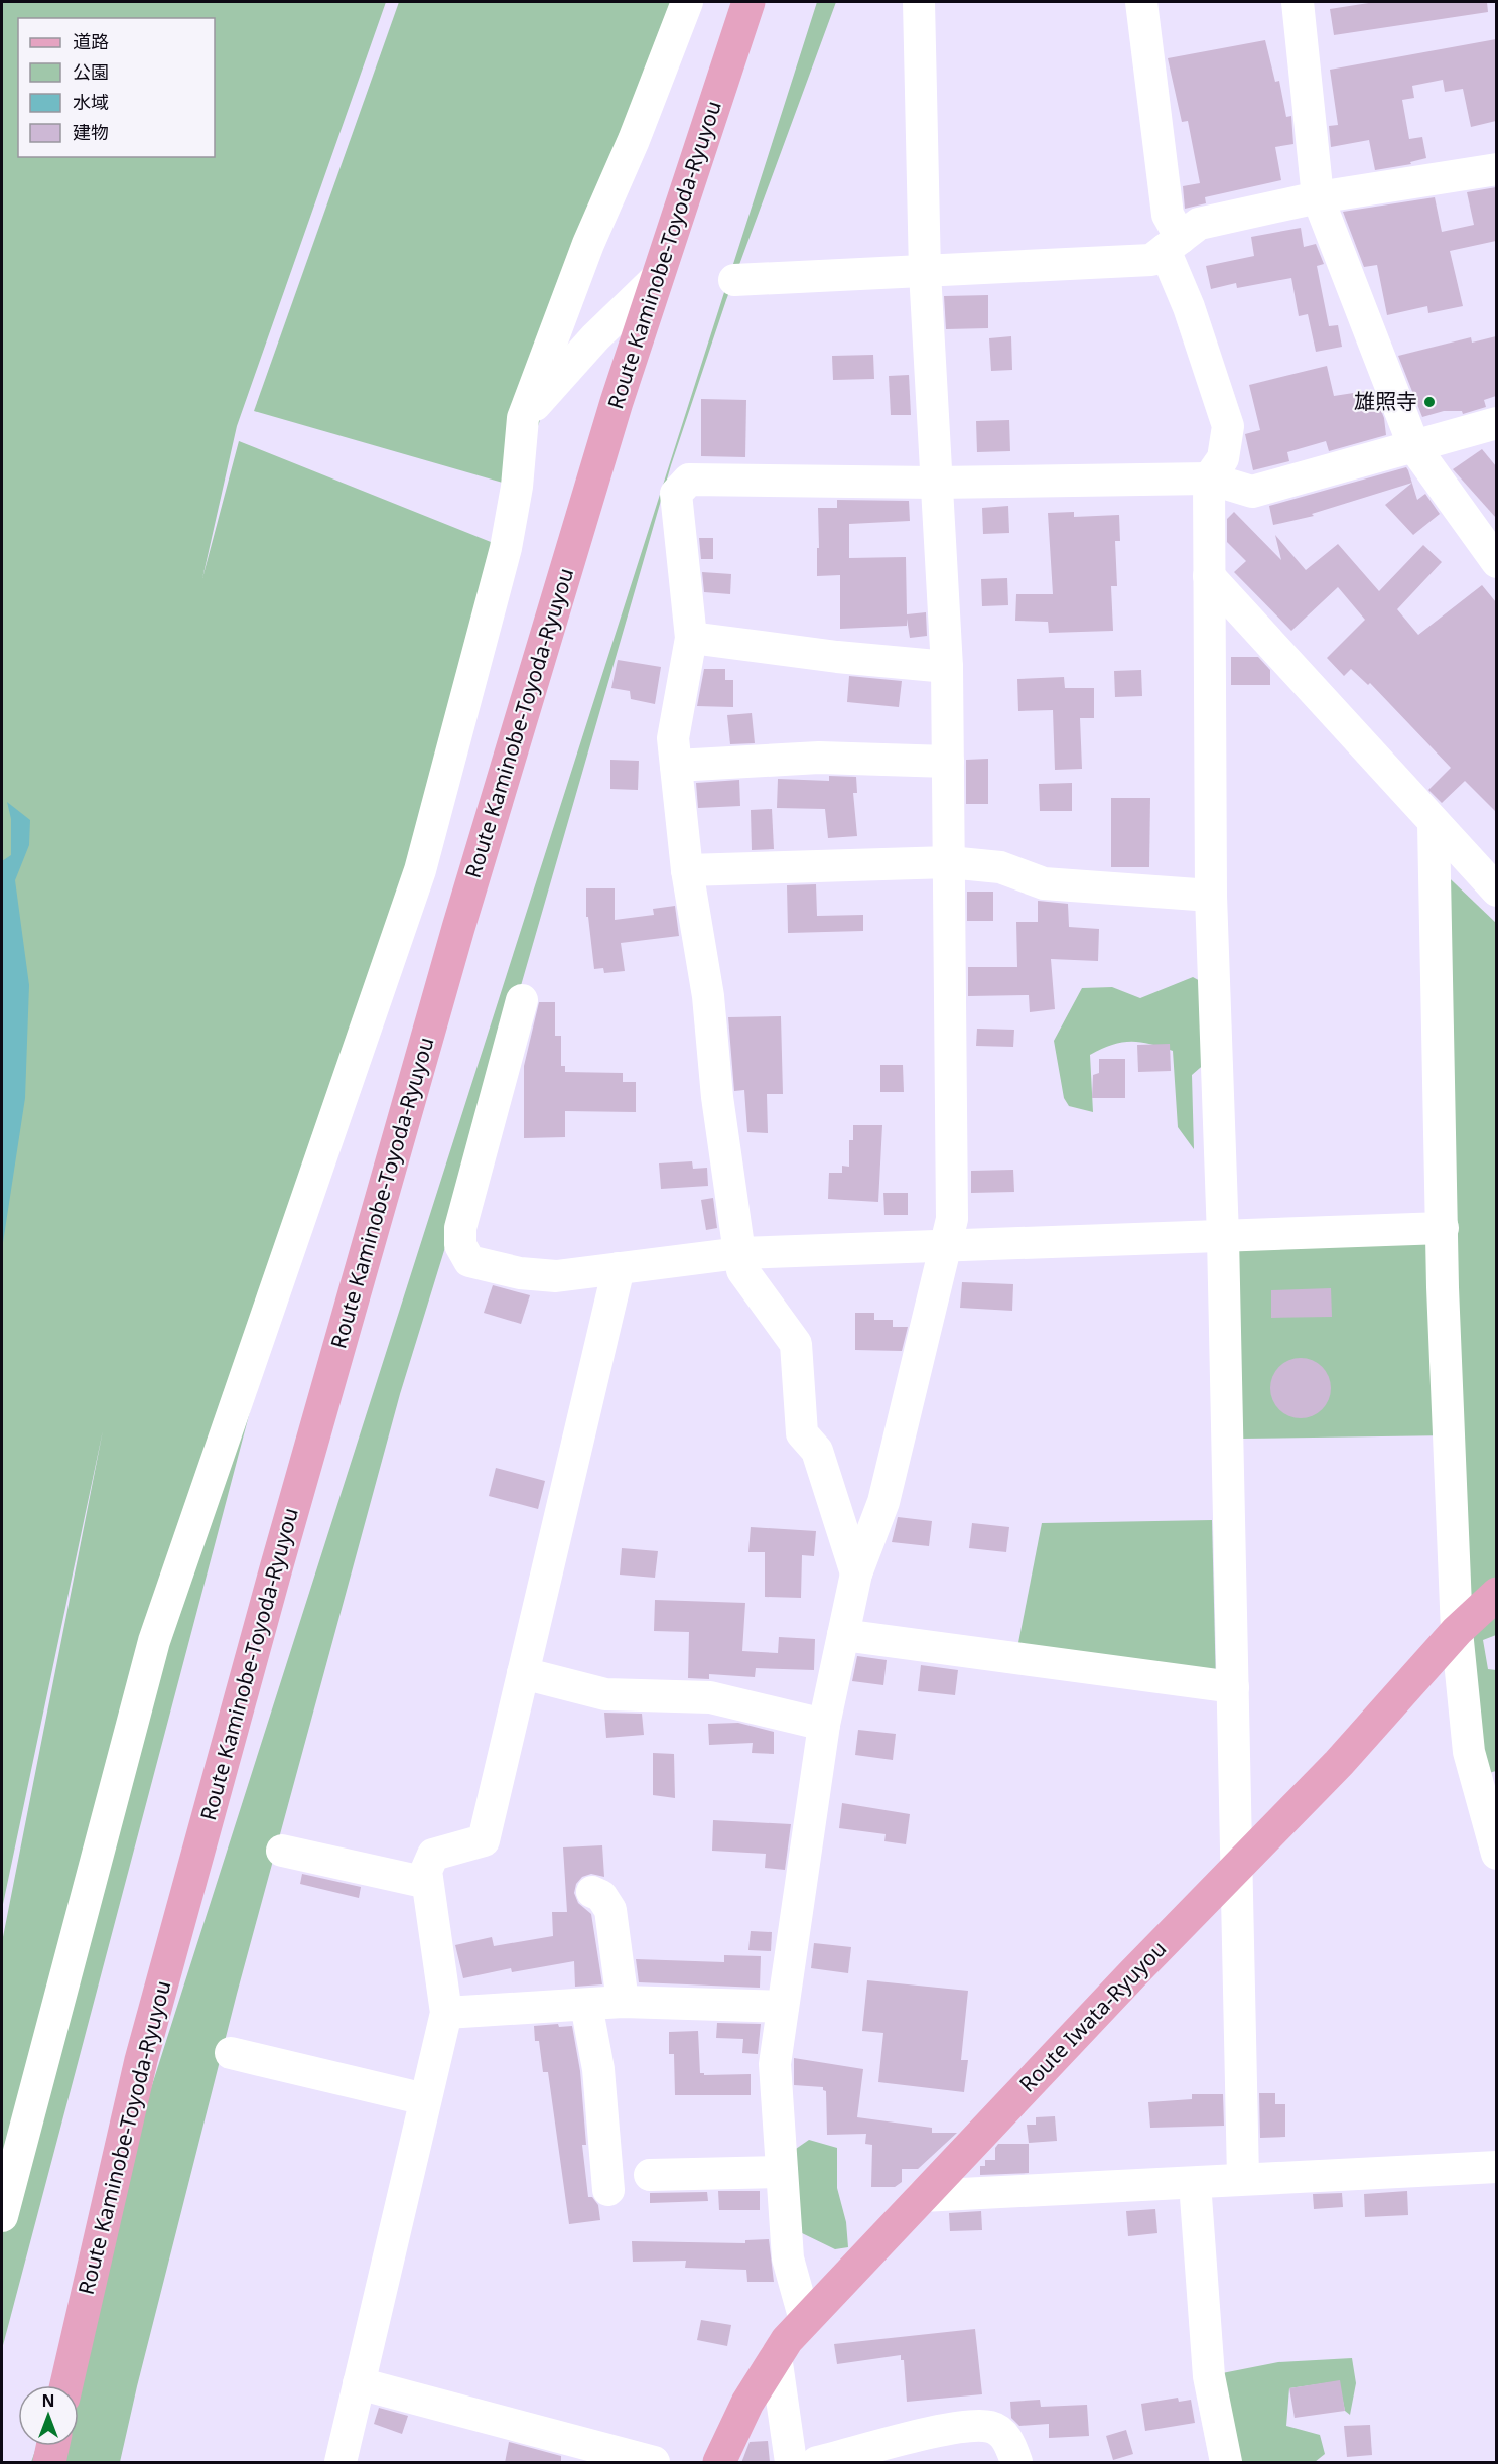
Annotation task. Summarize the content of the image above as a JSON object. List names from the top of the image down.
{
  "streets": {
    "main road": ["Route Kaminobe-Toyoda-Ryuyou", "Route Iwata-Ryuyou"]
  },
  "places": ["雄照寺"],
  "legend": [
    "道路",
    "公園",
    "水域",
    "建物"
  ],
  "north": "top"
}
